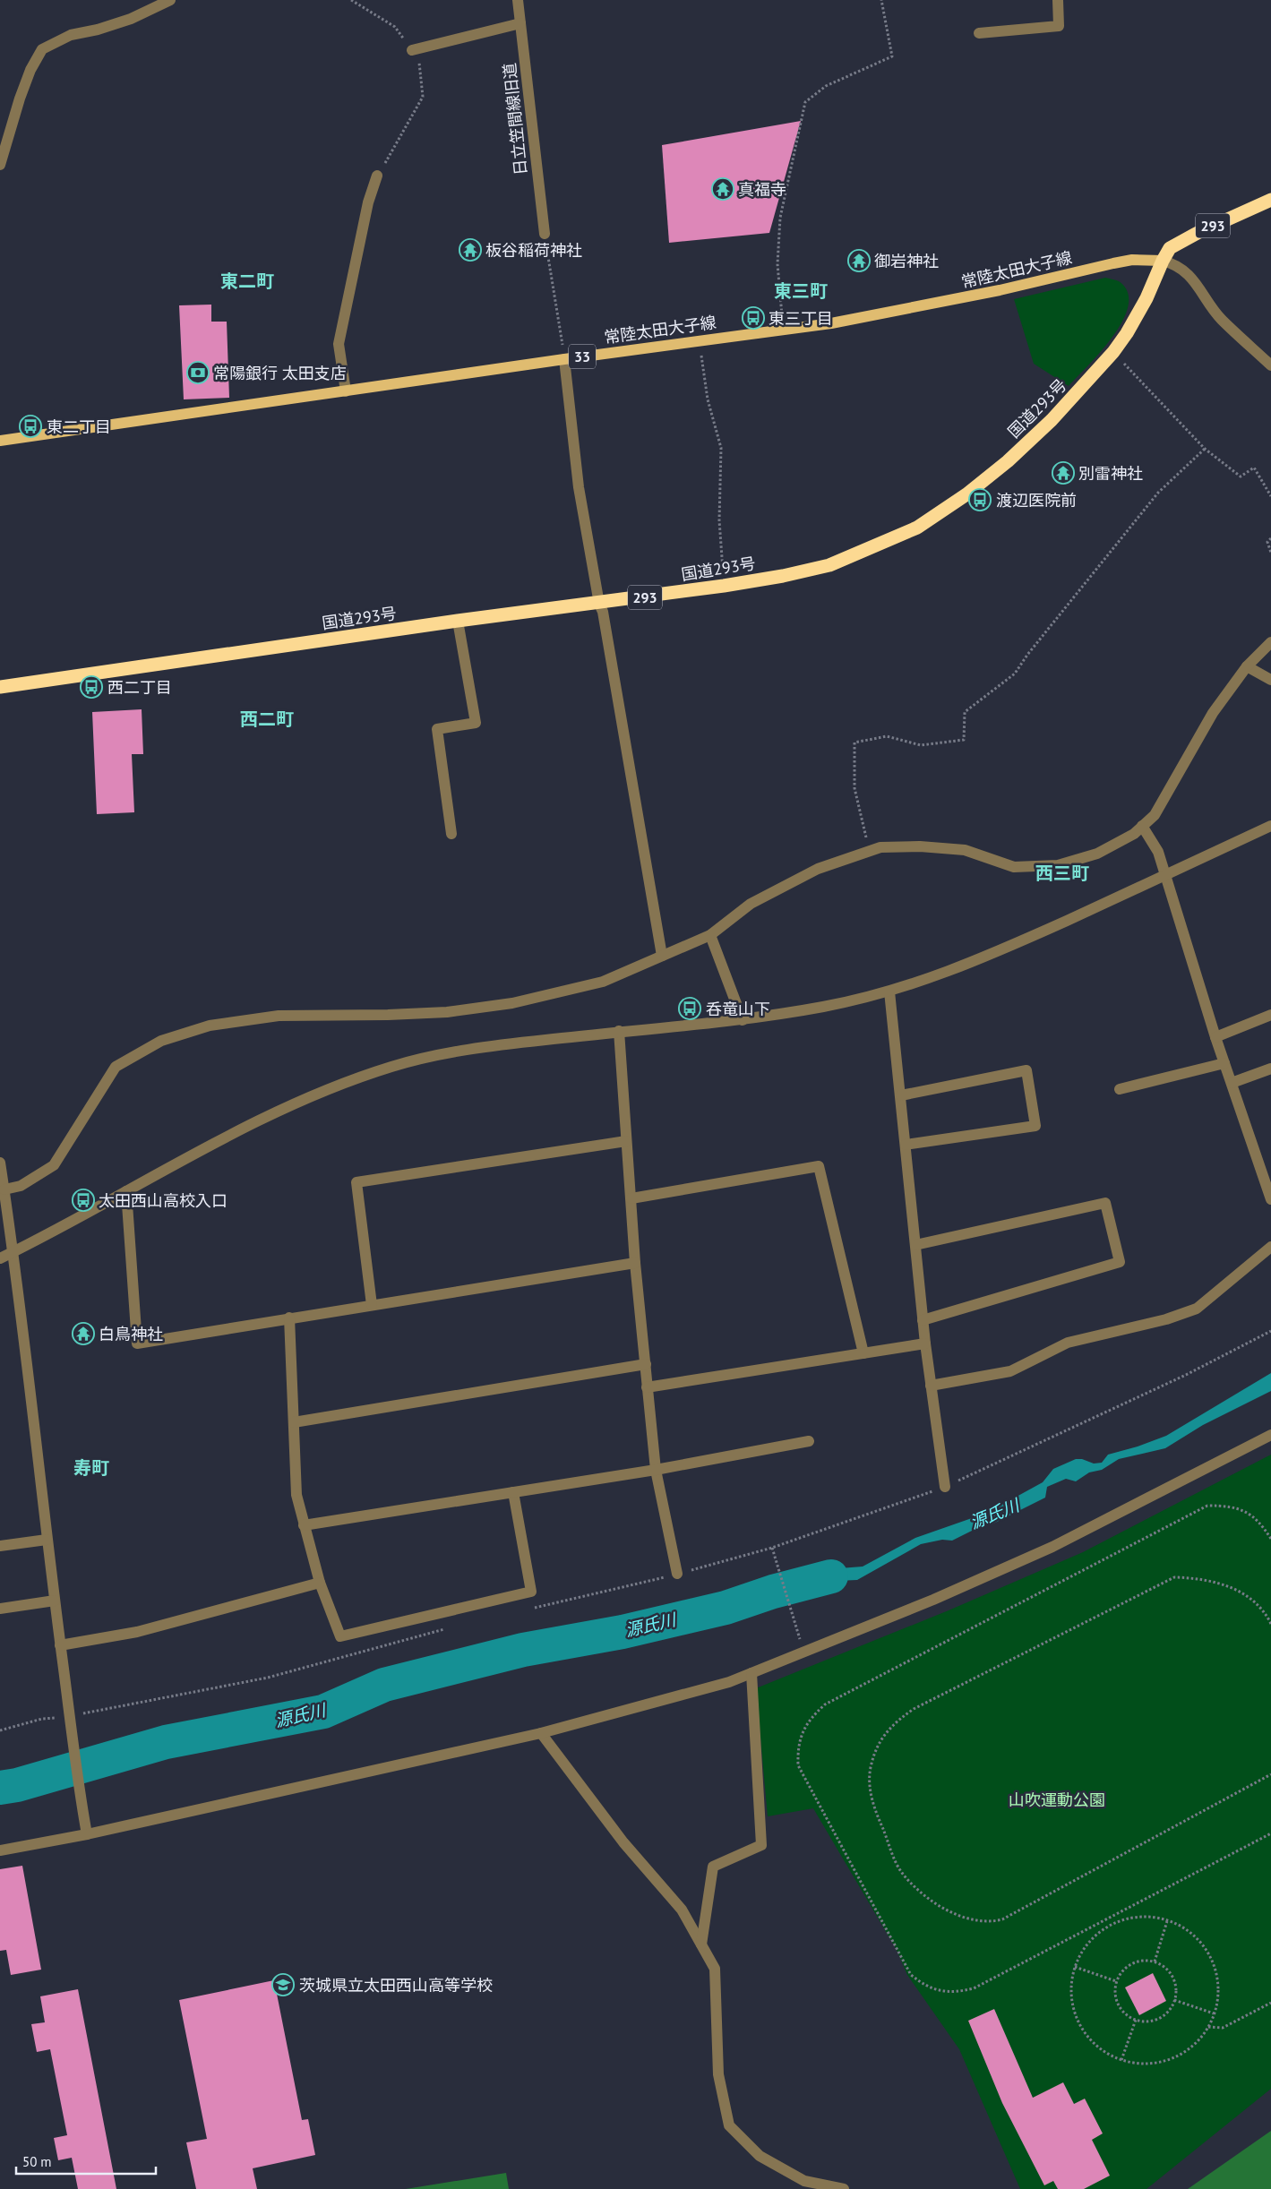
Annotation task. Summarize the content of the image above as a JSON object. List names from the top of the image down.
{
  "streets": {
    "highway": ["293", "国道293号"],
    "main road": ["常陸太田大子線", "33"],
    "street": ["日立笠間線旧道"]
  },
  "crossings": [
    ["常陸太田大子線", "国道293号"]
  ],
  "districts": [
    "東二町",
    "東三町",
    "西二町",
    "西三町",
    "寿町"
  ],
  "water": ["源氏川"],
  "parks": ["山吹運動公園"],
  "places": {
    "temple": [
      "真福寺",
      "板谷稲荷神社",
      "御岩神社",
      "別雷神社",
      "白鳥神社"
    ],
    "bus stop": [
      "東三丁目",
      "東二丁目",
      "渡辺医院前",
      "西二丁目",
      "呑竜山下",
      "太田西山高校入口"
    ],
    "bank": ["常陽銀行 太田支店"],
    "school or university": ["茨城県立太田西山高等学校"]
  },
  "scale_bar": "50 m"
}
